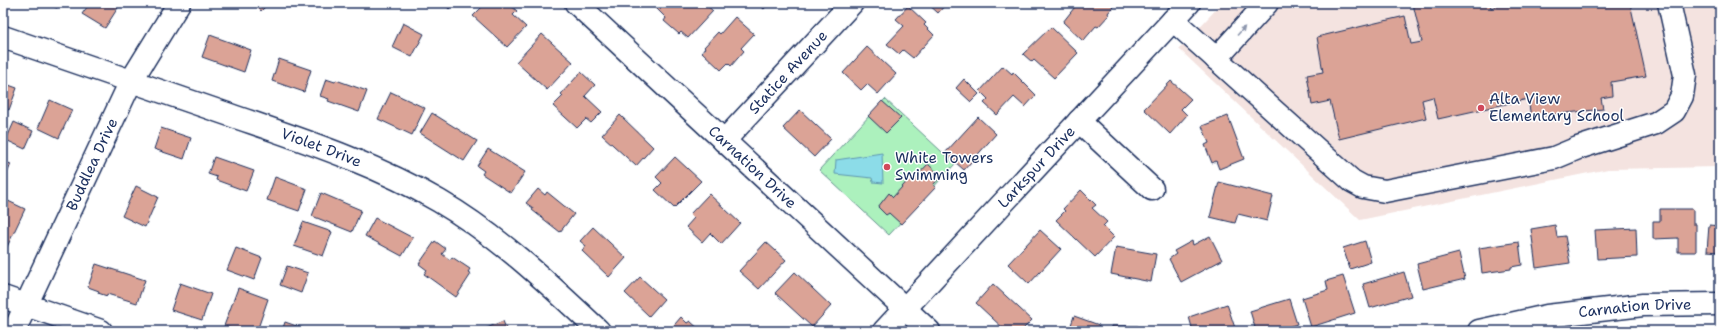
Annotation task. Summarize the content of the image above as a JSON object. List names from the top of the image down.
{
  "streets": {
    "street": [
      "Statice Avenue",
      "Violet Drive",
      "Buddlea Drive",
      "Carnation Drive",
      "Larkspur Drive"
    ]
  },
  "crossings": [
    ["Statice Avenue", "Carnation Drive"],
    ["Violet Drive", "Buddlea Drive"],
    ["Carnation Drive", "Larkspur Drive"]
  ],
  "places": ["Alta View Elementary School", "White Towers Swimming"]
}
